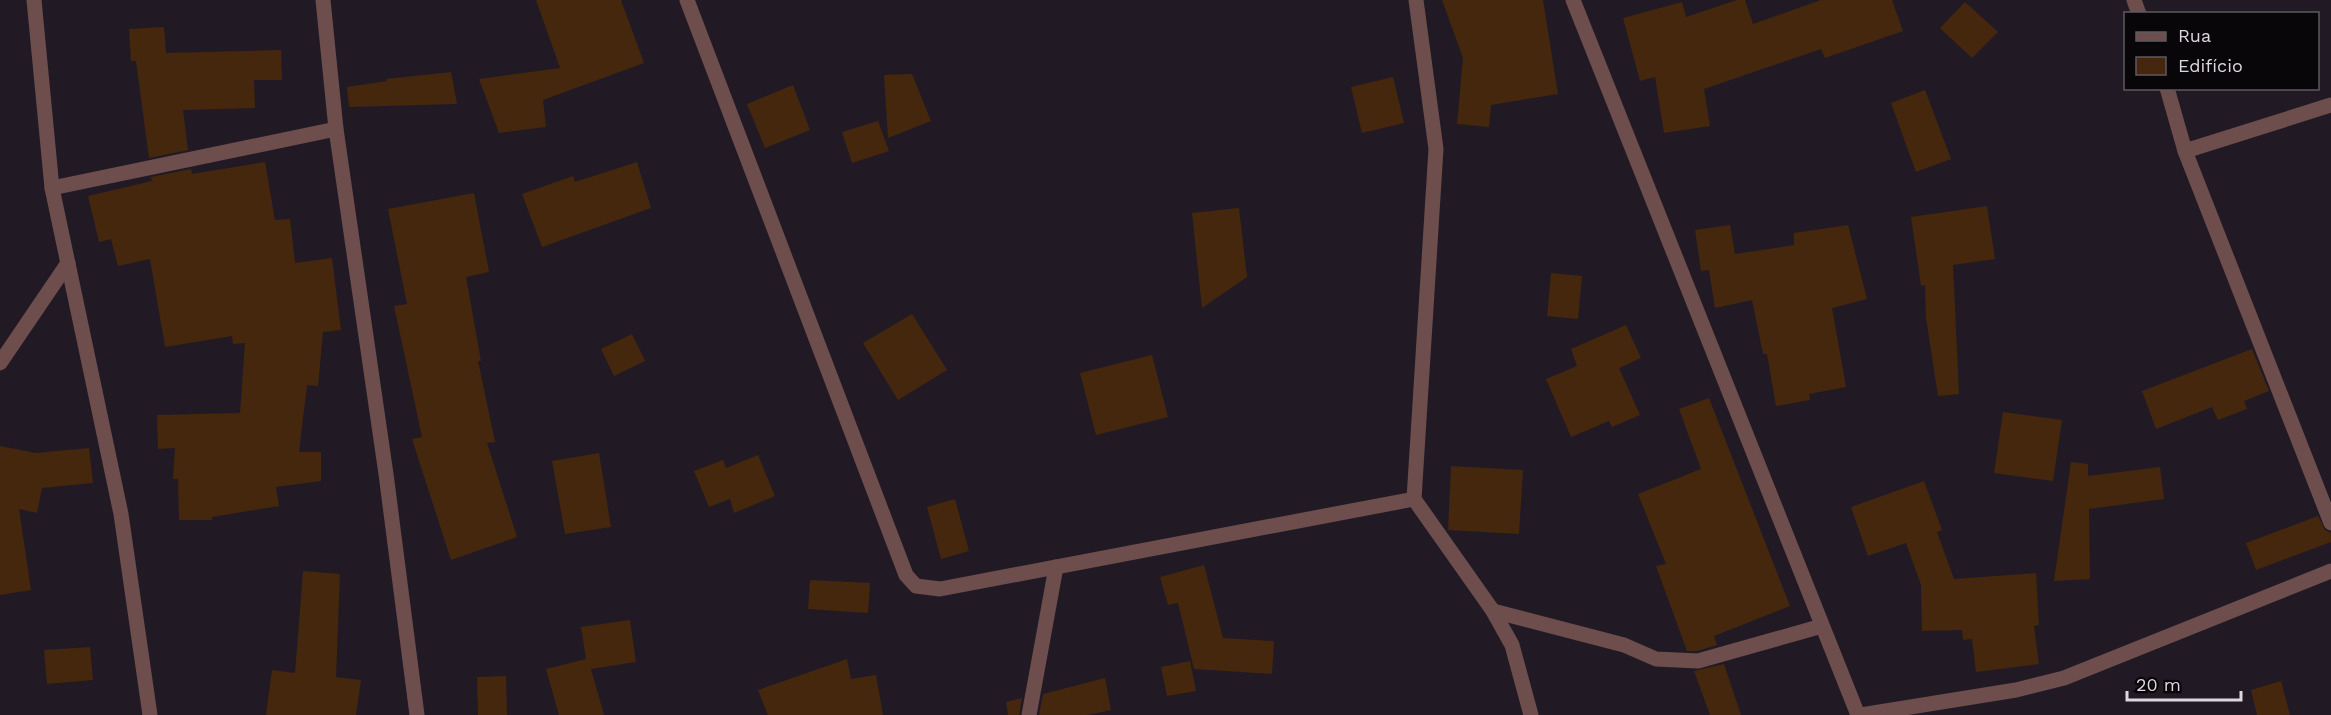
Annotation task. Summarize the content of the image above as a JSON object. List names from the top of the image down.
{
  "legend": ["Rua", "Edifício"],
  "scale_bar": "20 m"
}
